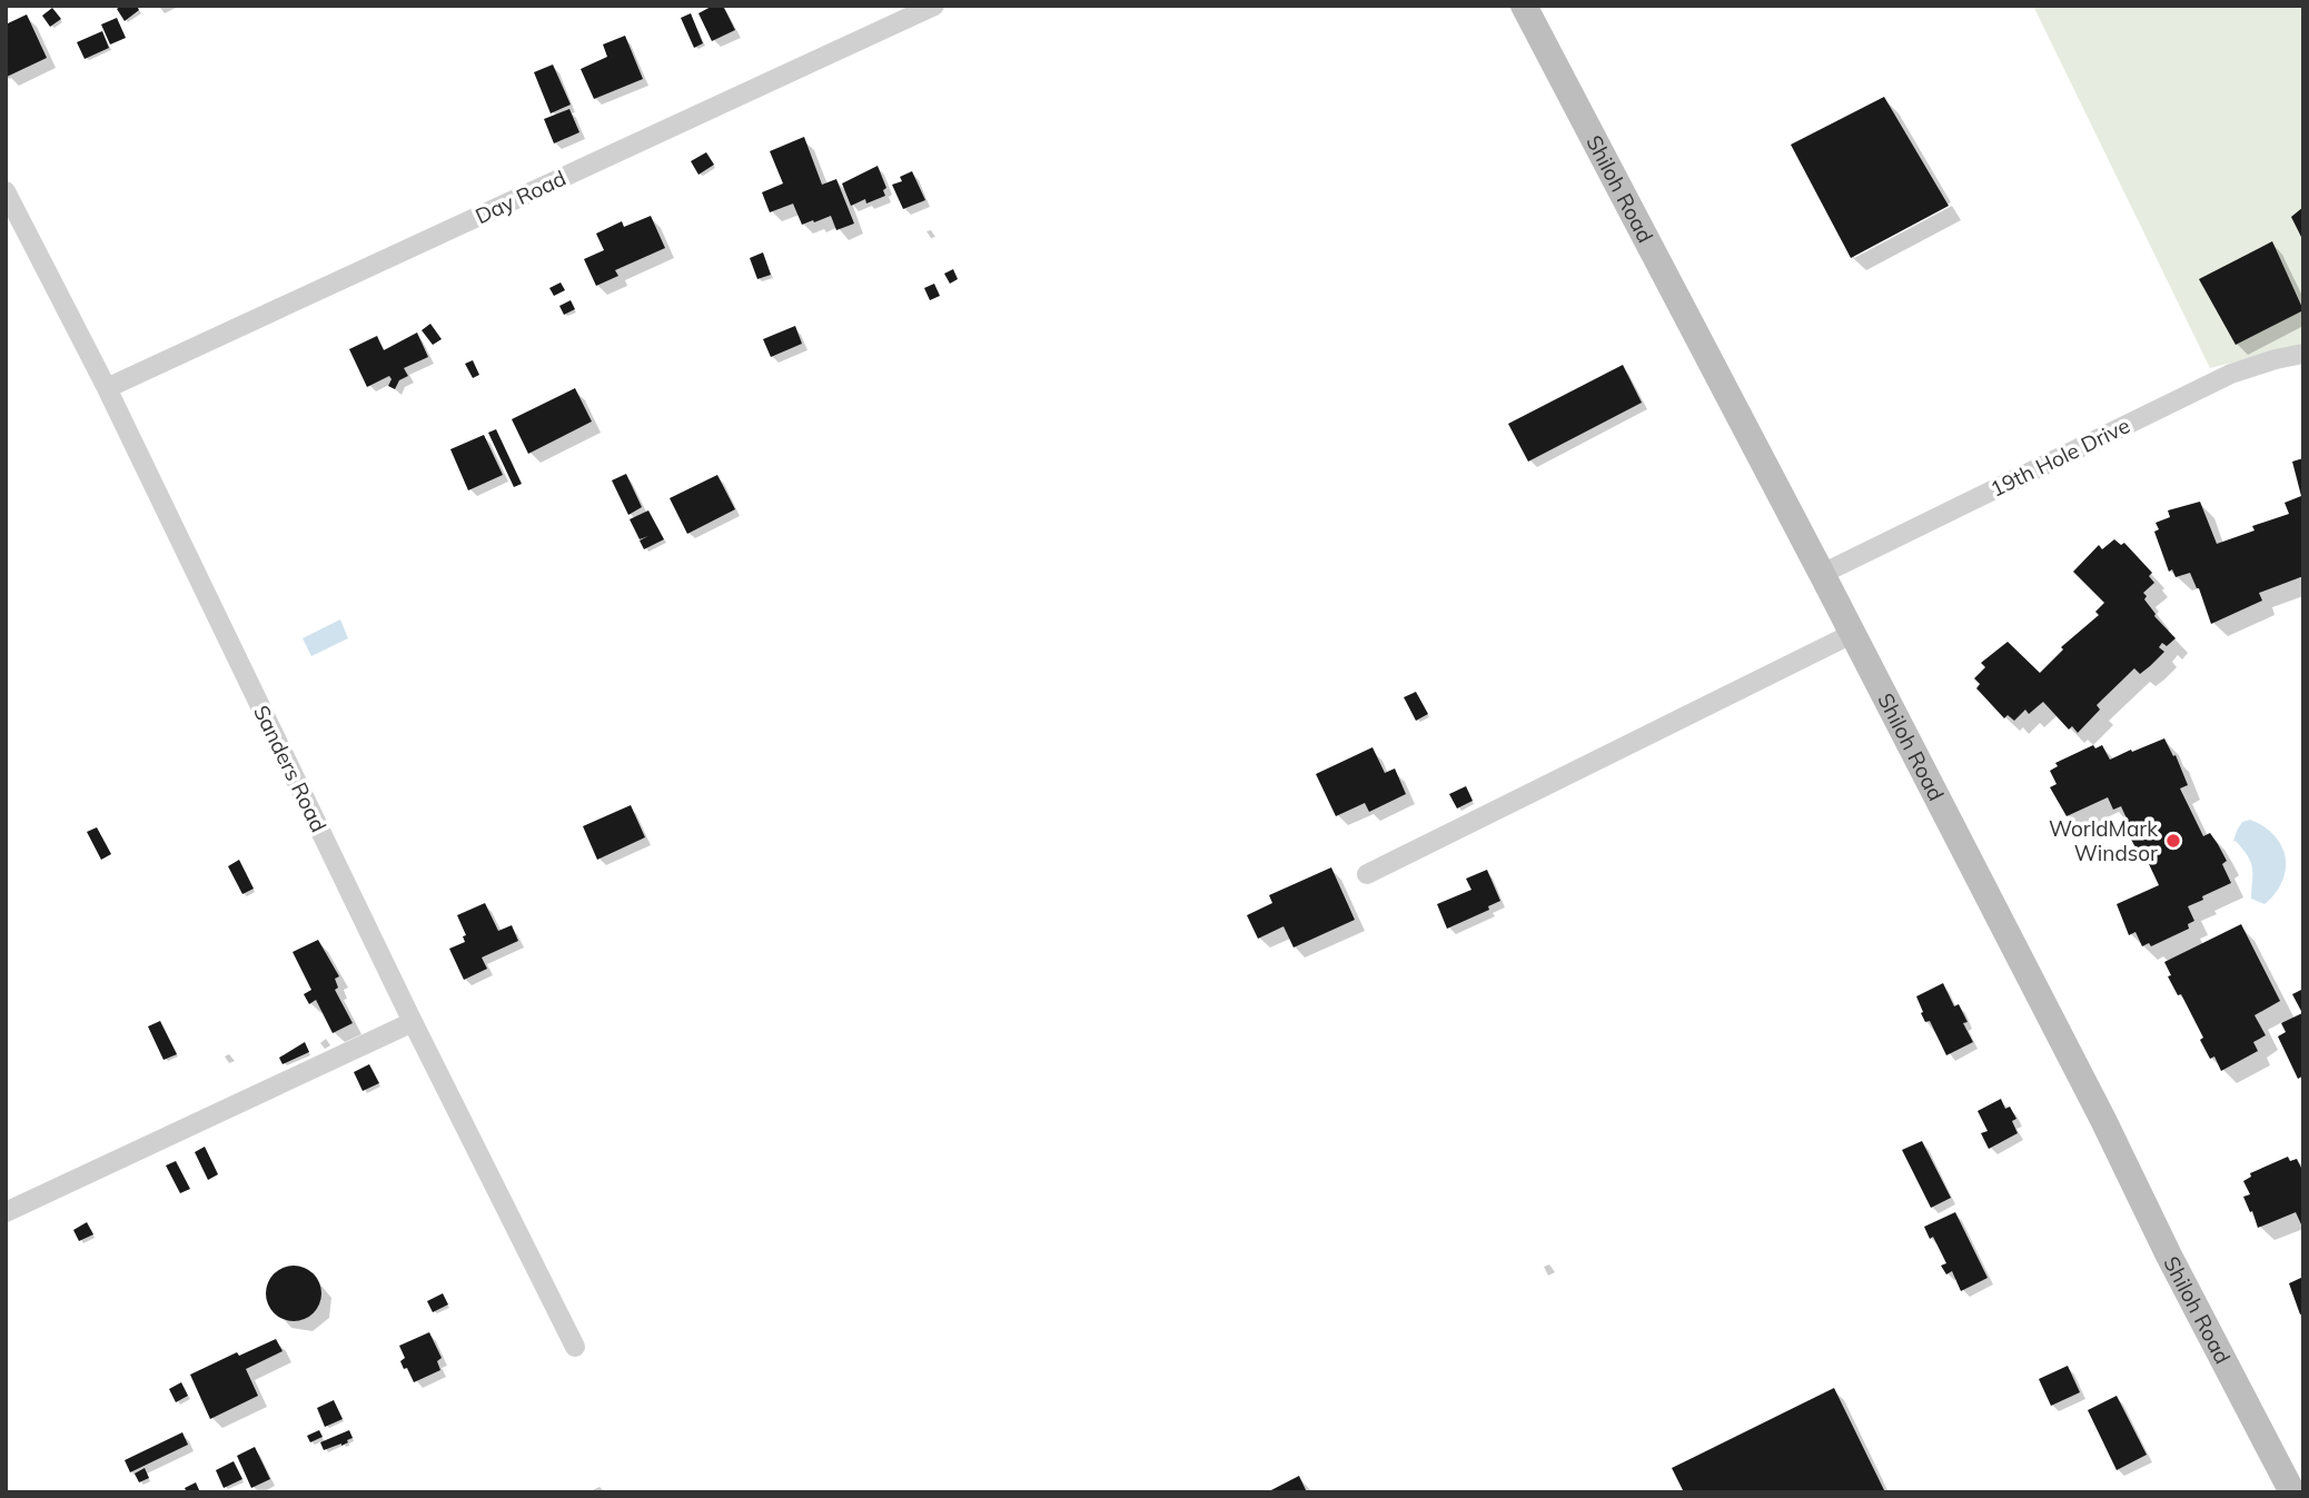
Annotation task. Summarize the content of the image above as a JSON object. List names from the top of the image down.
{
  "streets": {
    "main road": ["Shiloh Road"],
    "street": ["Day Road", "19th Hole Drive", "Sanders Road"]
  },
  "crossings": [
    ["Shiloh Road", "19th Hole Drive"],
    ["Day Road", "Sanders Road"]
  ],
  "places": ["WorldMark Windsor"]
}
